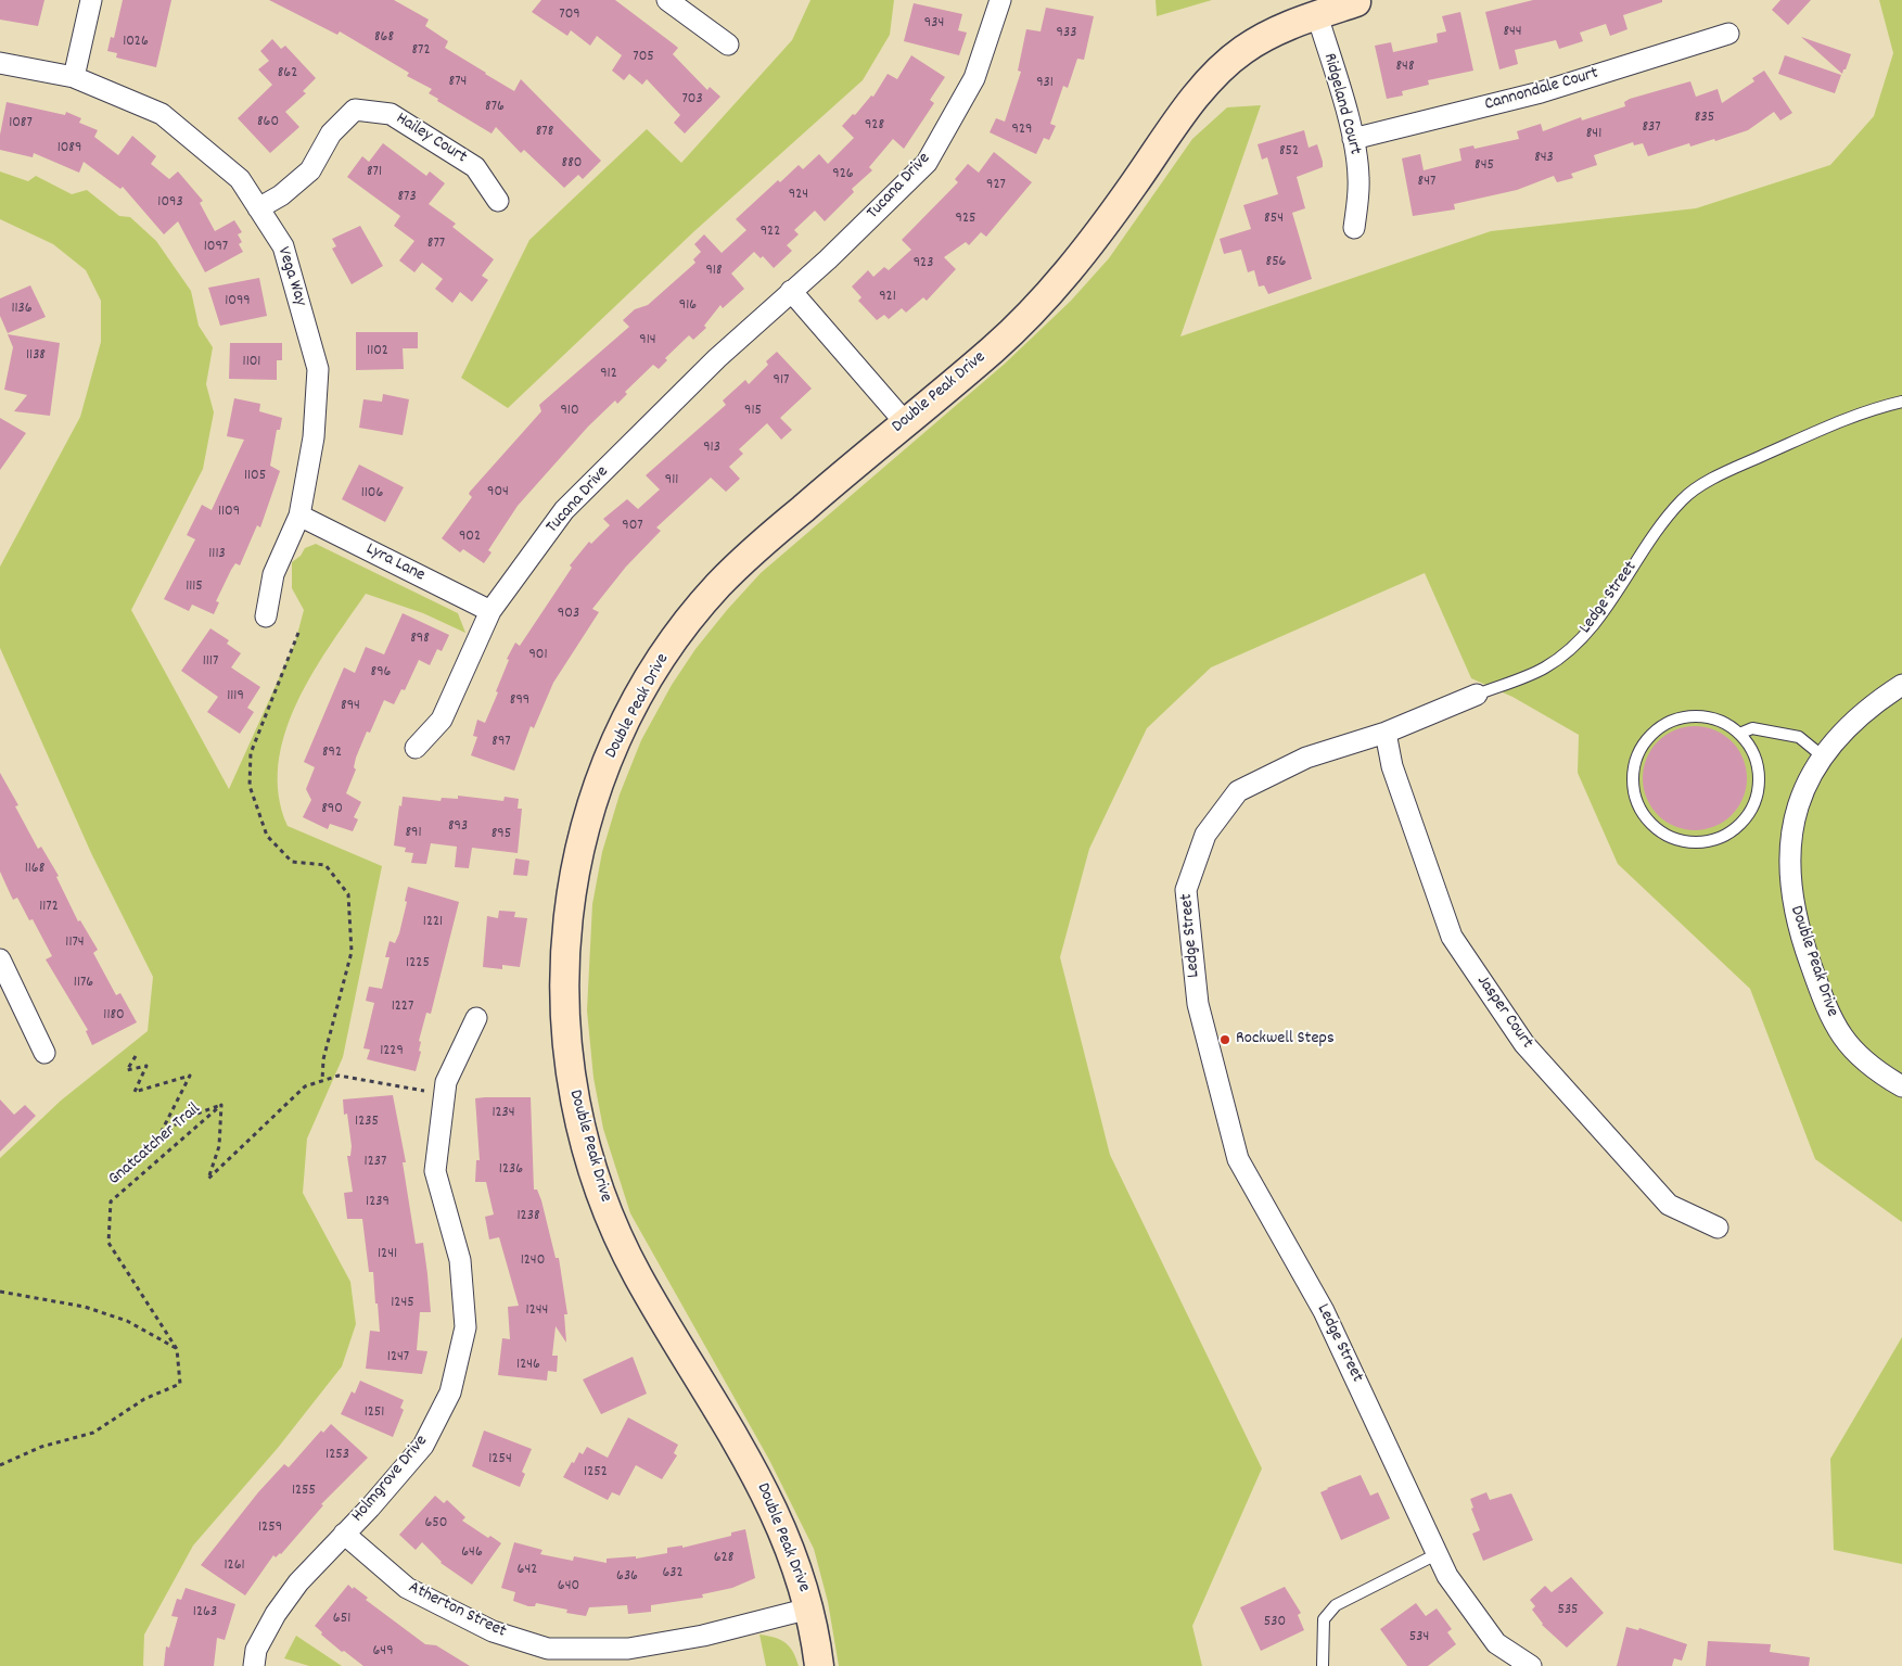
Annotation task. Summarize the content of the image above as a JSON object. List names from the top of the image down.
{
  "streets": {
    "street": [
      "Cannondale Court",
      "Ridgeland Court",
      "Hailey Court",
      "Tucana Drive",
      "Vega Way",
      "Double Peak Drive",
      "Lyra Lane",
      "Ledge Street",
      "Jasper Court",
      "Holmgrove Drive",
      "Atherton Street"
    ],
    "path": ["Gnatcatcher Trail"]
  },
  "crossings": [
    ["Cannondale Court", "Ridgeland Court"],
    ["Ridgeland Court", "Double Peak Drive"],
    ["Hailey Court", "Vega Way"],
    ["Tucana Drive", "Lyra Lane"],
    ["Vega Way", "Lyra Lane"],
    ["Double Peak Drive", "Atherton Street"],
    ["Ledge Street", "Jasper Court"],
    ["Holmgrove Drive", "Atherton Street"]
  ],
  "places": ["Rockwell Steps"],
  "house_numbers": [
    "709",
    "934",
    "844",
    "933",
    "868",
    "1026",
    "872",
    "705",
    "848",
    "862",
    "874",
    "931",
    "703",
    "876",
    "835",
    "860",
    "1087",
    "928",
    "837",
    "929",
    "878",
    "841",
    "1089",
    "852",
    "843",
    "880",
    "845",
    "871",
    "926",
    "847",
    "927",
    "924",
    "873",
    "1093",
    "925",
    "854",
    "922",
    "877",
    "1097",
    "856",
    "923",
    "918",
    "921",
    "1099",
    "916",
    "1136",
    "914",
    "1102",
    "1138",
    "1101",
    "912",
    "917",
    "910",
    "915",
    "913",
    "1105",
    "911",
    "904",
    "1106",
    "1109",
    "907",
    "902",
    "1113",
    "1115",
    "903",
    "898",
    "901",
    "1117",
    "896",
    "1119",
    "899",
    "894",
    "897",
    "892",
    "890",
    "893",
    "891",
    "895",
    "1168",
    "1172",
    "1221",
    "1174",
    "1225",
    "1176",
    "1227",
    "1180",
    "1229",
    "1234",
    "1235",
    "1237",
    "1236",
    "1239",
    "1238",
    "1241",
    "1240",
    "1245",
    "1244",
    "1247",
    "1246",
    "1251",
    "1253",
    "1254",
    "1252",
    "1255",
    "650",
    "1259",
    "646",
    "628",
    "1261",
    "642",
    "632",
    "636",
    "640",
    "535",
    "1263",
    "651",
    "530",
    "534",
    "649"
  ]
}
